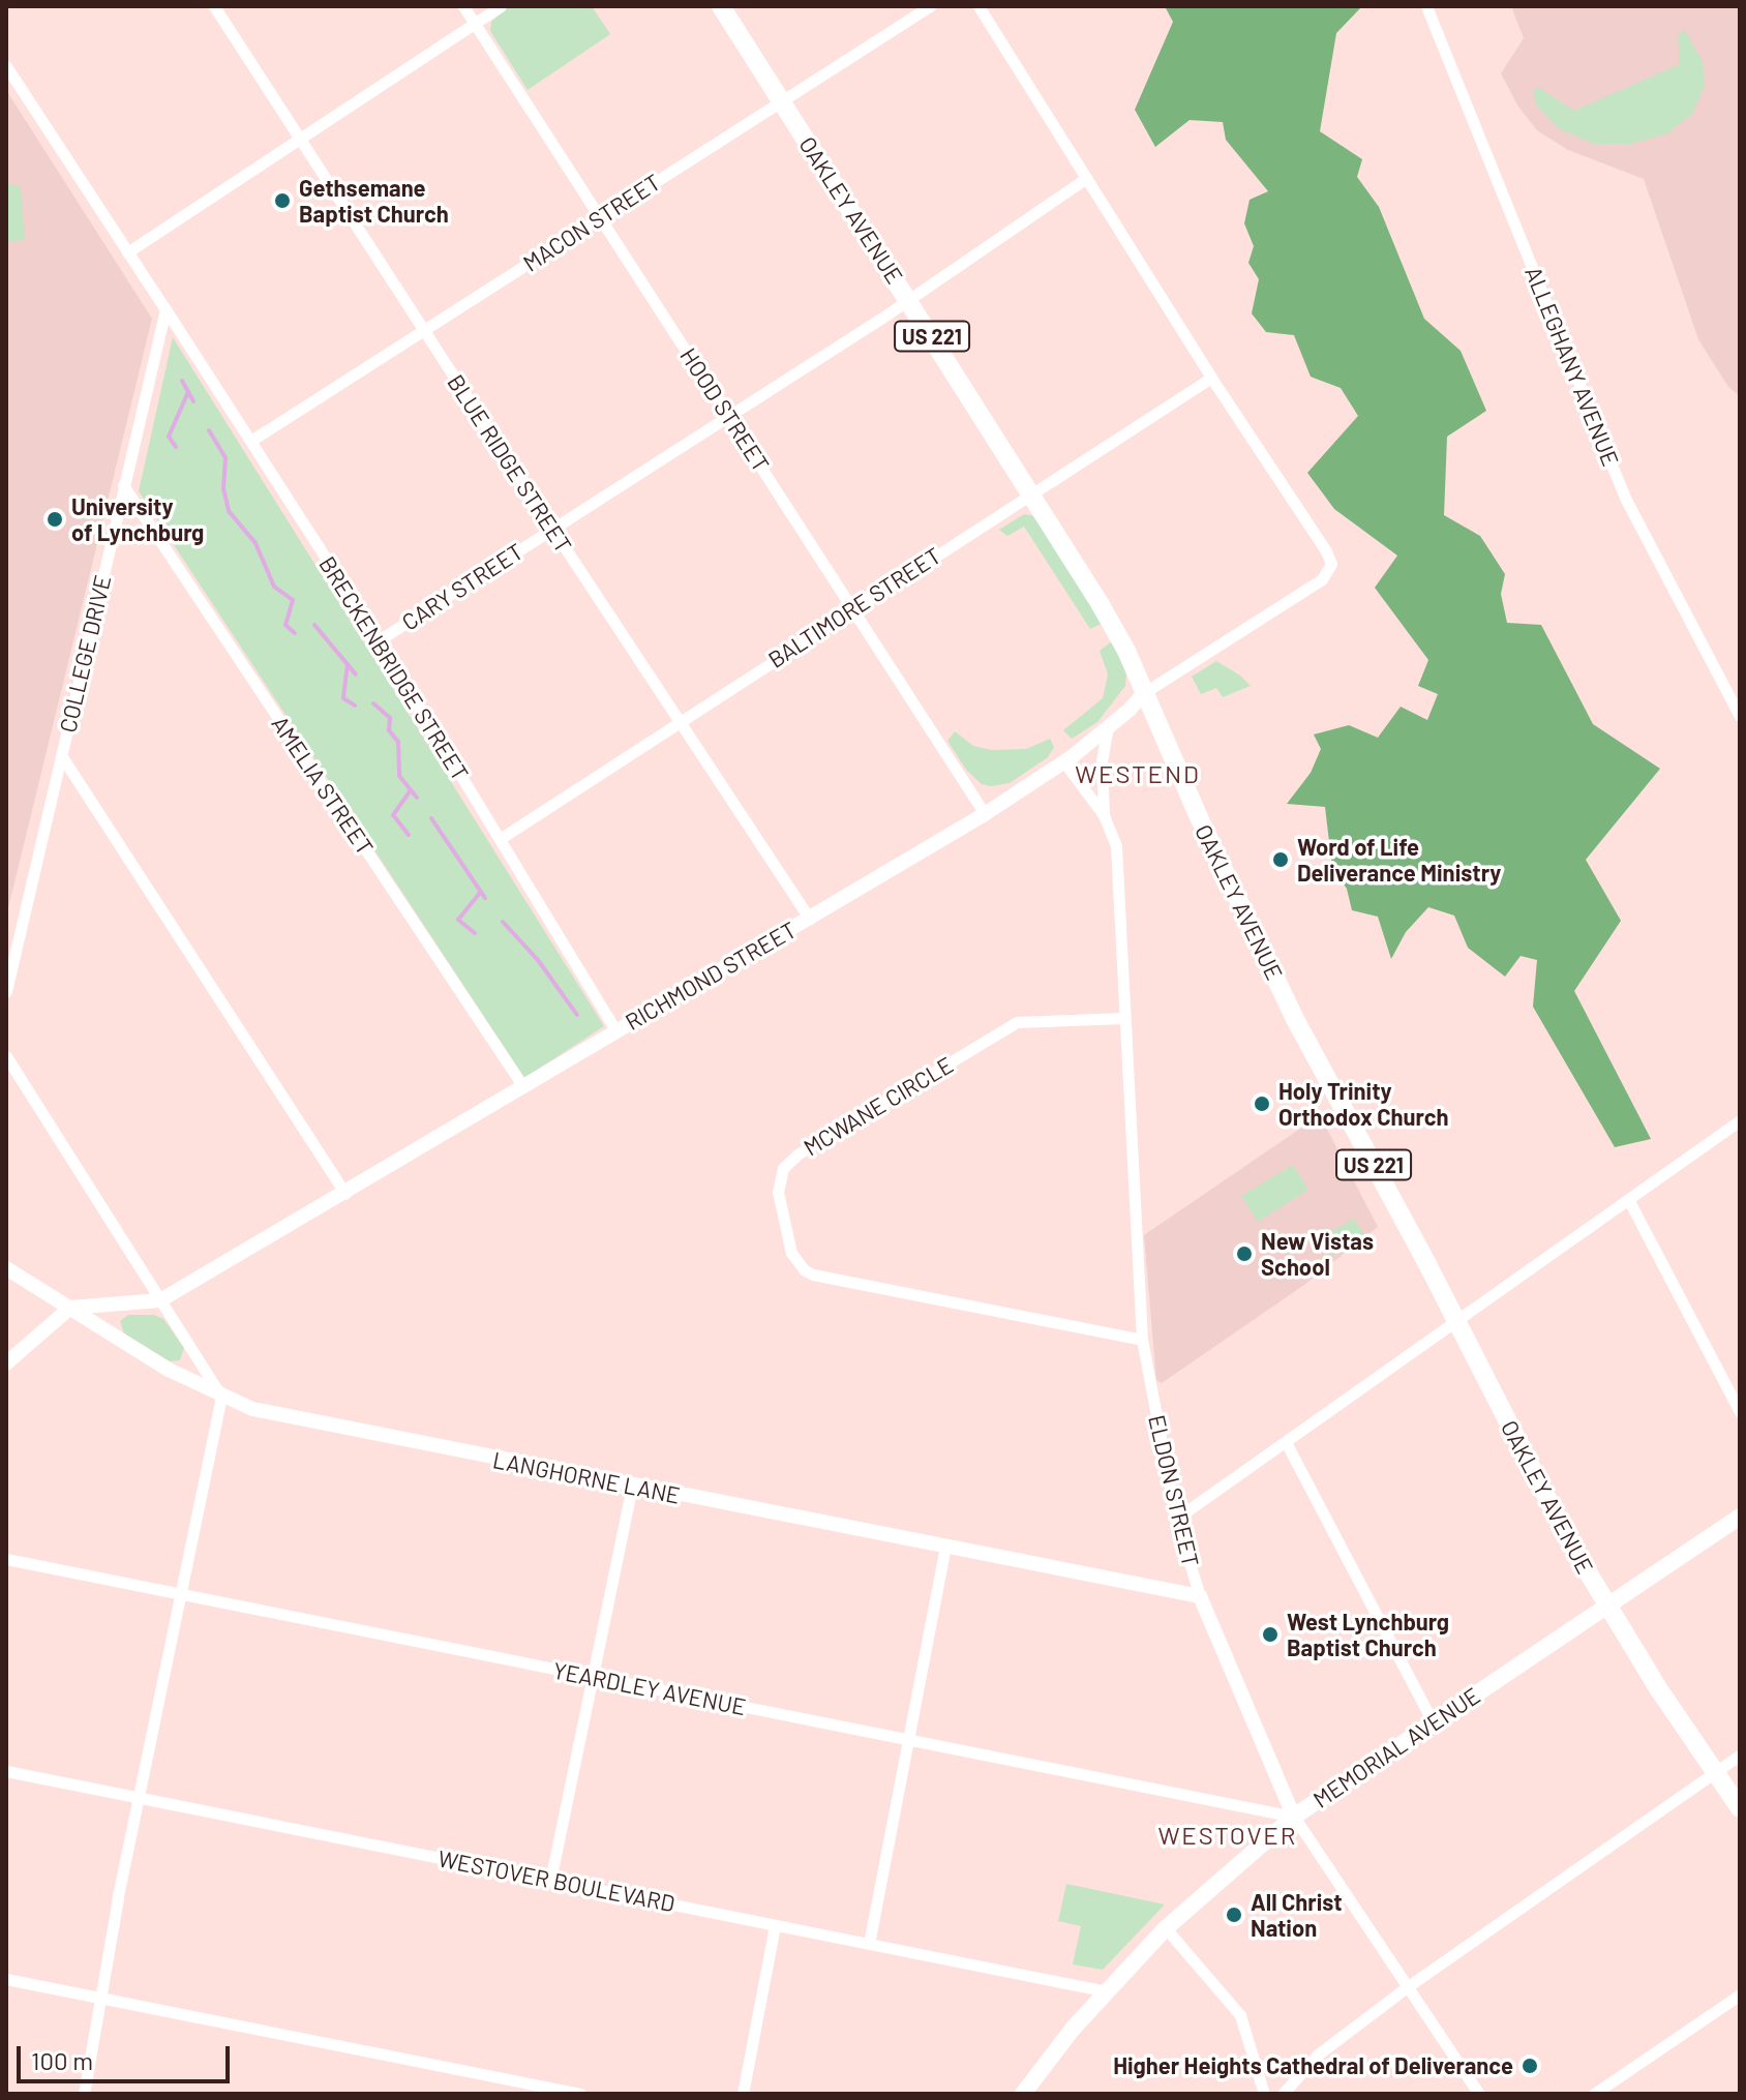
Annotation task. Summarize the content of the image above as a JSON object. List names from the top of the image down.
{
  "streets": {
    "main road": ["OAKLEY AVENUE", "US 221", "MEMORIAL AVENUE"],
    "street": [
      "MACON STREET",
      "ALLEGHANY AVENUE",
      "HOOD STREET",
      "BLUE RIDGE STREET",
      "CARY STREET",
      "BALTIMORE STREET",
      "COLLEGE DRIVE",
      "BRECKENBRIDGE STREET",
      "AMELIA STREET",
      "RICHMOND STREET",
      "MCWANE CIRCLE",
      "LANGHORNE LANE",
      "ELDON STREET",
      "YEARDLEY AVENUE",
      "WESTOVER BOULEVARD"
    ]
  },
  "crossings": [
    ["OAKLEY AVENUE", "MACON STREET"],
    ["OAKLEY AVENUE", "CARY STREET"],
    ["OAKLEY AVENUE", "BALTIMORE STREET"],
    ["OAKLEY AVENUE", "RICHMOND STREET"],
    ["OAKLEY AVENUE", "MEMORIAL AVENUE"],
    ["MACON STREET", "HOOD STREET"],
    ["MACON STREET", "BLUE RIDGE STREET"],
    ["MACON STREET", "BRECKENBRIDGE STREET"],
    ["HOOD STREET", "CARY STREET"],
    ["HOOD STREET", "BALTIMORE STREET"],
    ["HOOD STREET", "RICHMOND STREET"],
    ["BLUE RIDGE STREET", "CARY STREET"],
    ["BLUE RIDGE STREET", "BALTIMORE STREET"],
    ["BLUE RIDGE STREET", "RICHMOND STREET"],
    ["CARY STREET", "BRECKENBRIDGE STREET"],
    ["BALTIMORE STREET", "BRECKENBRIDGE STREET"],
    ["BALTIMORE STREET", "RICHMOND STREET"],
    ["COLLEGE DRIVE", "BRECKENBRIDGE STREET"],
    ["COLLEGE DRIVE", "AMELIA STREET"],
    ["BRECKENBRIDGE STREET", "RICHMOND STREET"],
    ["AMELIA STREET", "RICHMOND STREET"],
    ["RICHMOND STREET", "LANGHORNE LANE"],
    ["RICHMOND STREET", "ELDON STREET"],
    ["MCWANE CIRCLE", "ELDON STREET"],
    ["LANGHORNE LANE", "ELDON STREET"],
    ["ELDON STREET", "YEARDLEY AVENUE"],
    ["ELDON STREET", "MEMORIAL AVENUE"],
    ["YEARDLEY AVENUE", "MEMORIAL AVENUE"],
    ["MEMORIAL AVENUE", "WESTOVER BOULEVARD"]
  ],
  "districts": ["WESTEND", "WESTOVER"],
  "places": [
    "Gethsemane Baptist Church",
    "University of Lynchburg",
    "Word of Life Deliverance Ministry",
    "Holy Trinity Orthodox Church",
    "New Vistas School",
    "West Lynchburg Baptist Church",
    "All Christ Nation",
    "Higher Heights Cathedral of Deliverance"
  ],
  "scale_bar": "100 m"
}
